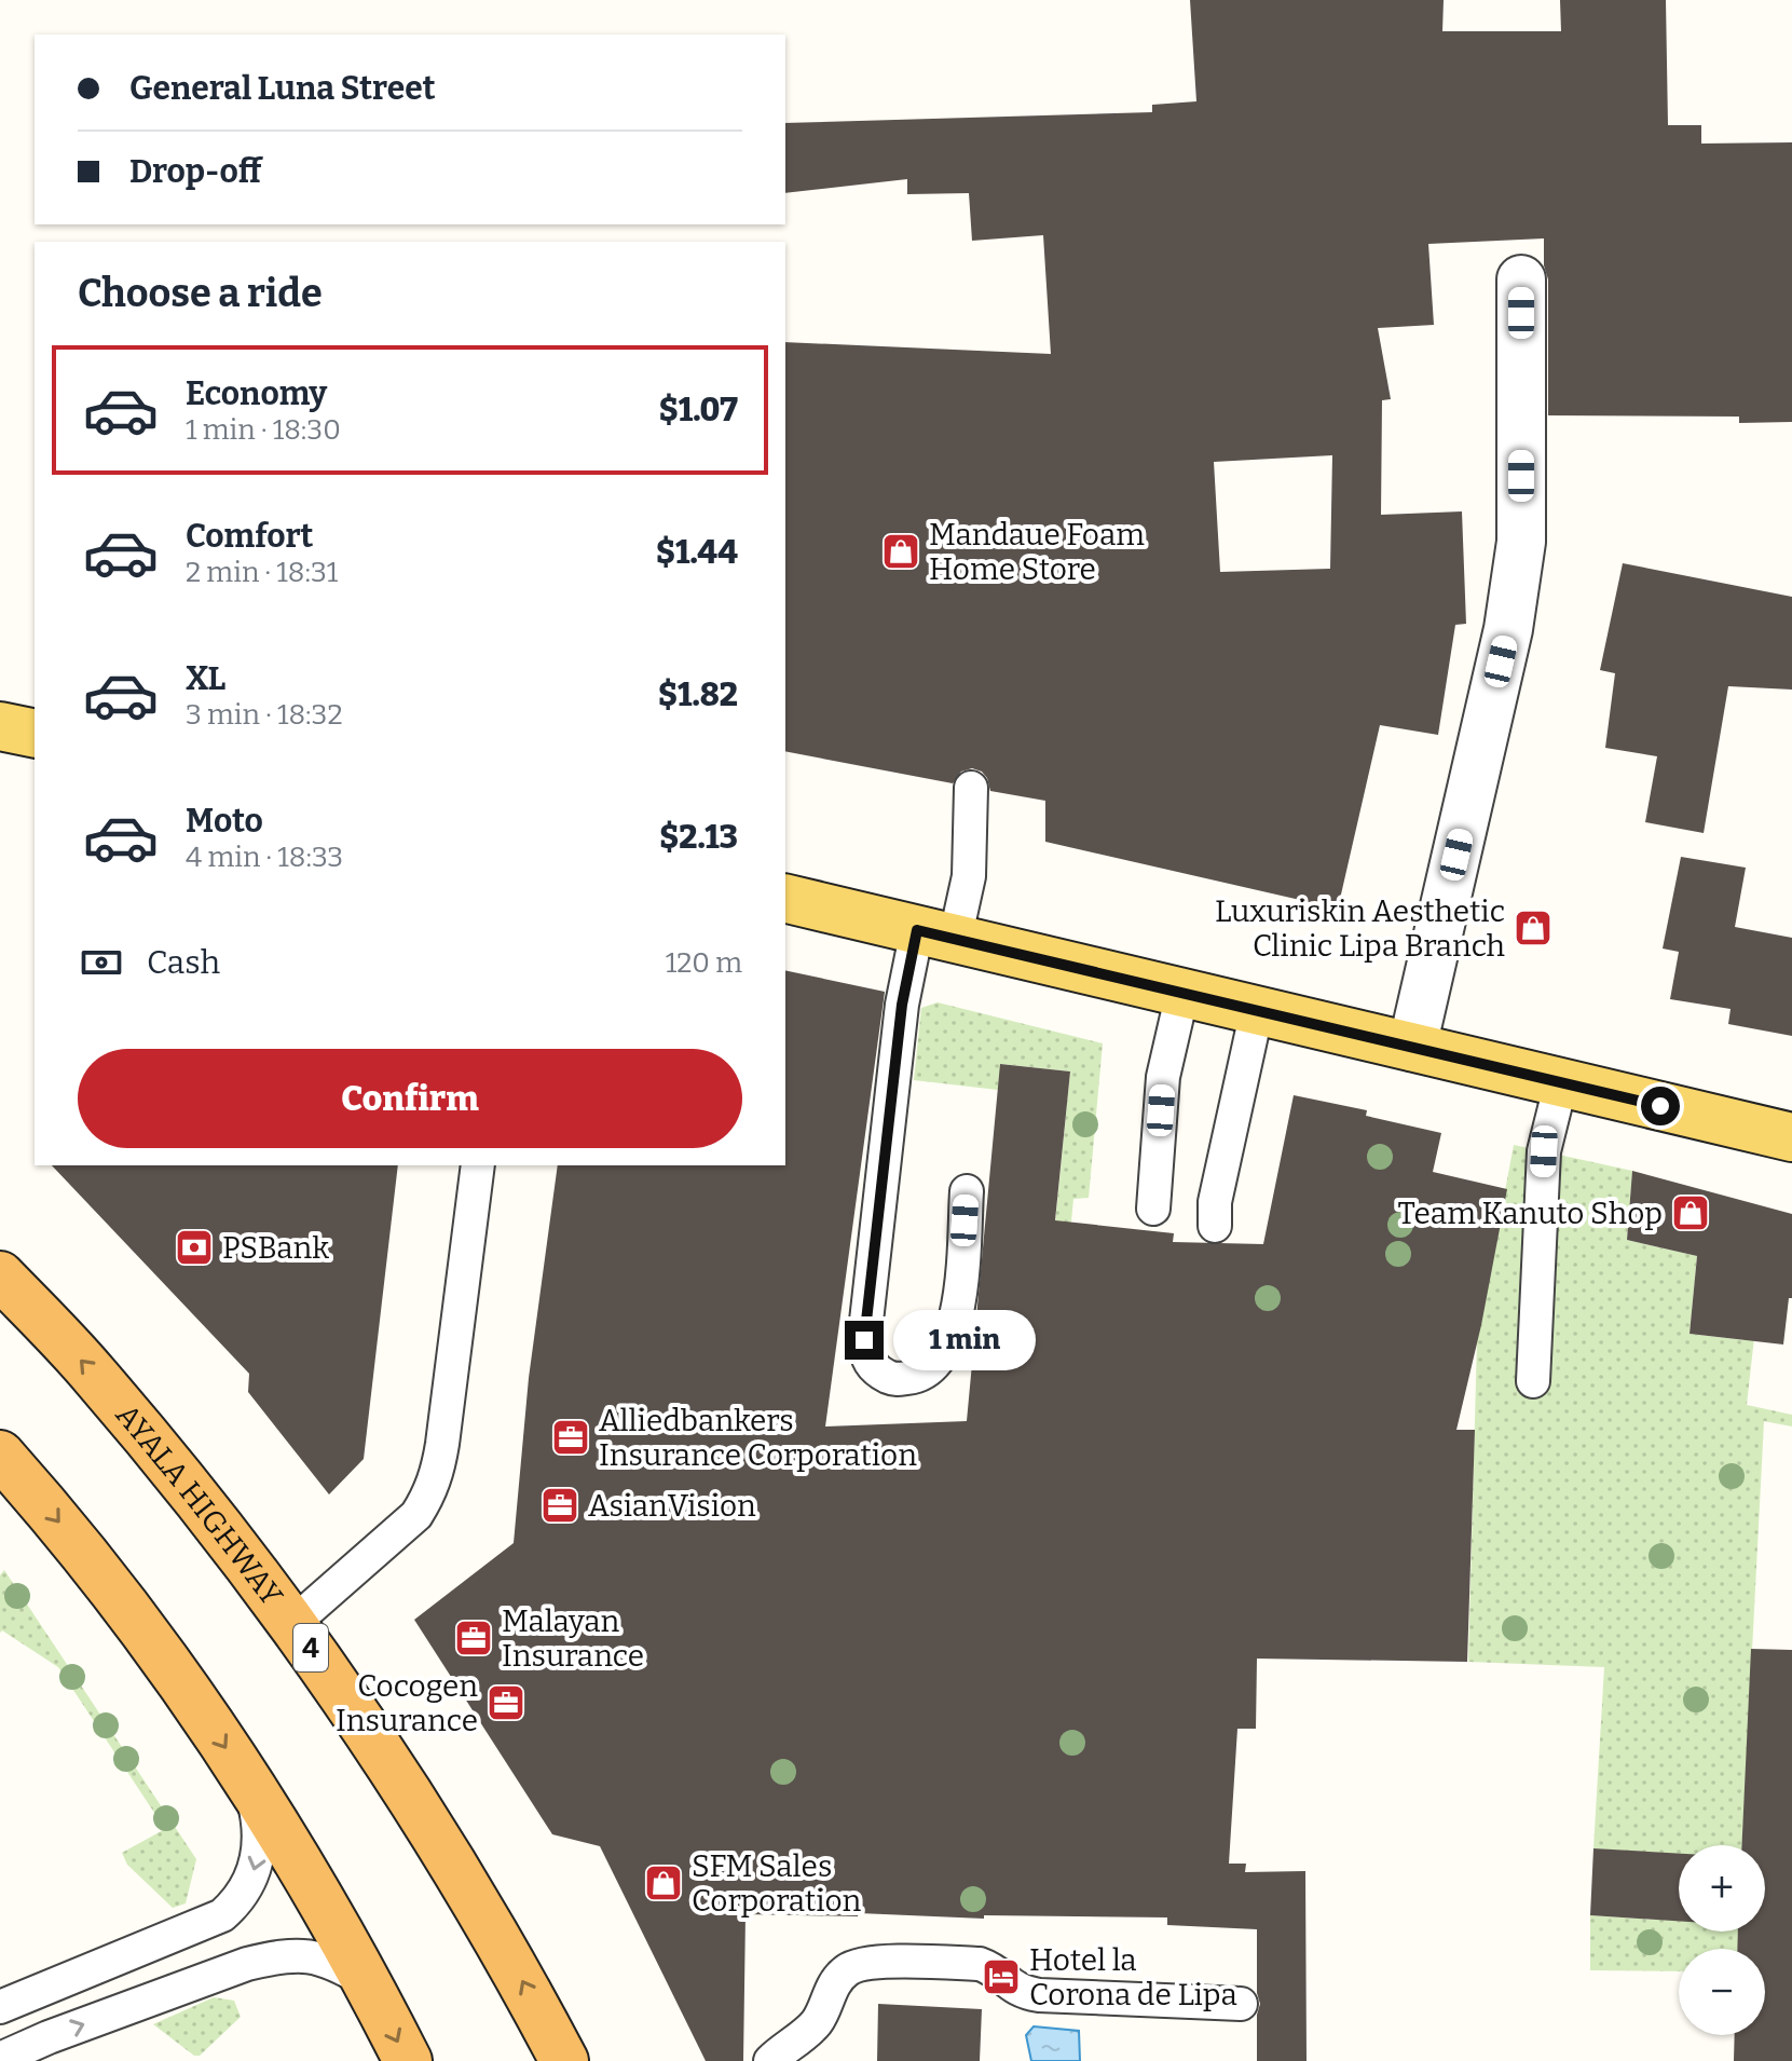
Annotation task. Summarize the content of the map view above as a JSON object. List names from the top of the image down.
{
  "streets": {
    "highway": ["AYALA HIGHWAY", "4"]
  },
  "places": {
    "shop": [
      "Mandaue Foam Home Store",
      "Luxuriskin Aesthetic Clinic Lipa Branch",
      "Team Kanuto Shop",
      "SFM Sales Corporation"
    ],
    "bank": ["PSBank"],
    "office": [
      "Alliedbankers Insurance Corporation",
      "AsianVision",
      "Malayan Insurance",
      "Cocogen Insurance"
    ],
    "hotel": ["Hotel la Corona de Lipa"]
  },
  "page": {
    "banner": ["General Luna Street", "Drop-off"],
    "heading": "Choose a ride",
    "list": [
      {
        "name": "Economy",
        "note": "1 min · 18:30",
        "value": "$1.07"
      },
      {
        "name": "Comfort",
        "note": "2 min · 18:31",
        "value": "$1.44"
      },
      {
        "name": "XL",
        "note": "3 min · 18:32",
        "value": "$1.82"
      },
      {
        "name": "Moto",
        "note": "4 min · 18:33",
        "value": "$2.13"
      }
    ],
    "pay": ["Cash", "120 m"],
    "buttons": "Confirm",
    "bubble": "1 min",
    "map_buttons": ["+", "−"]
  }
}
